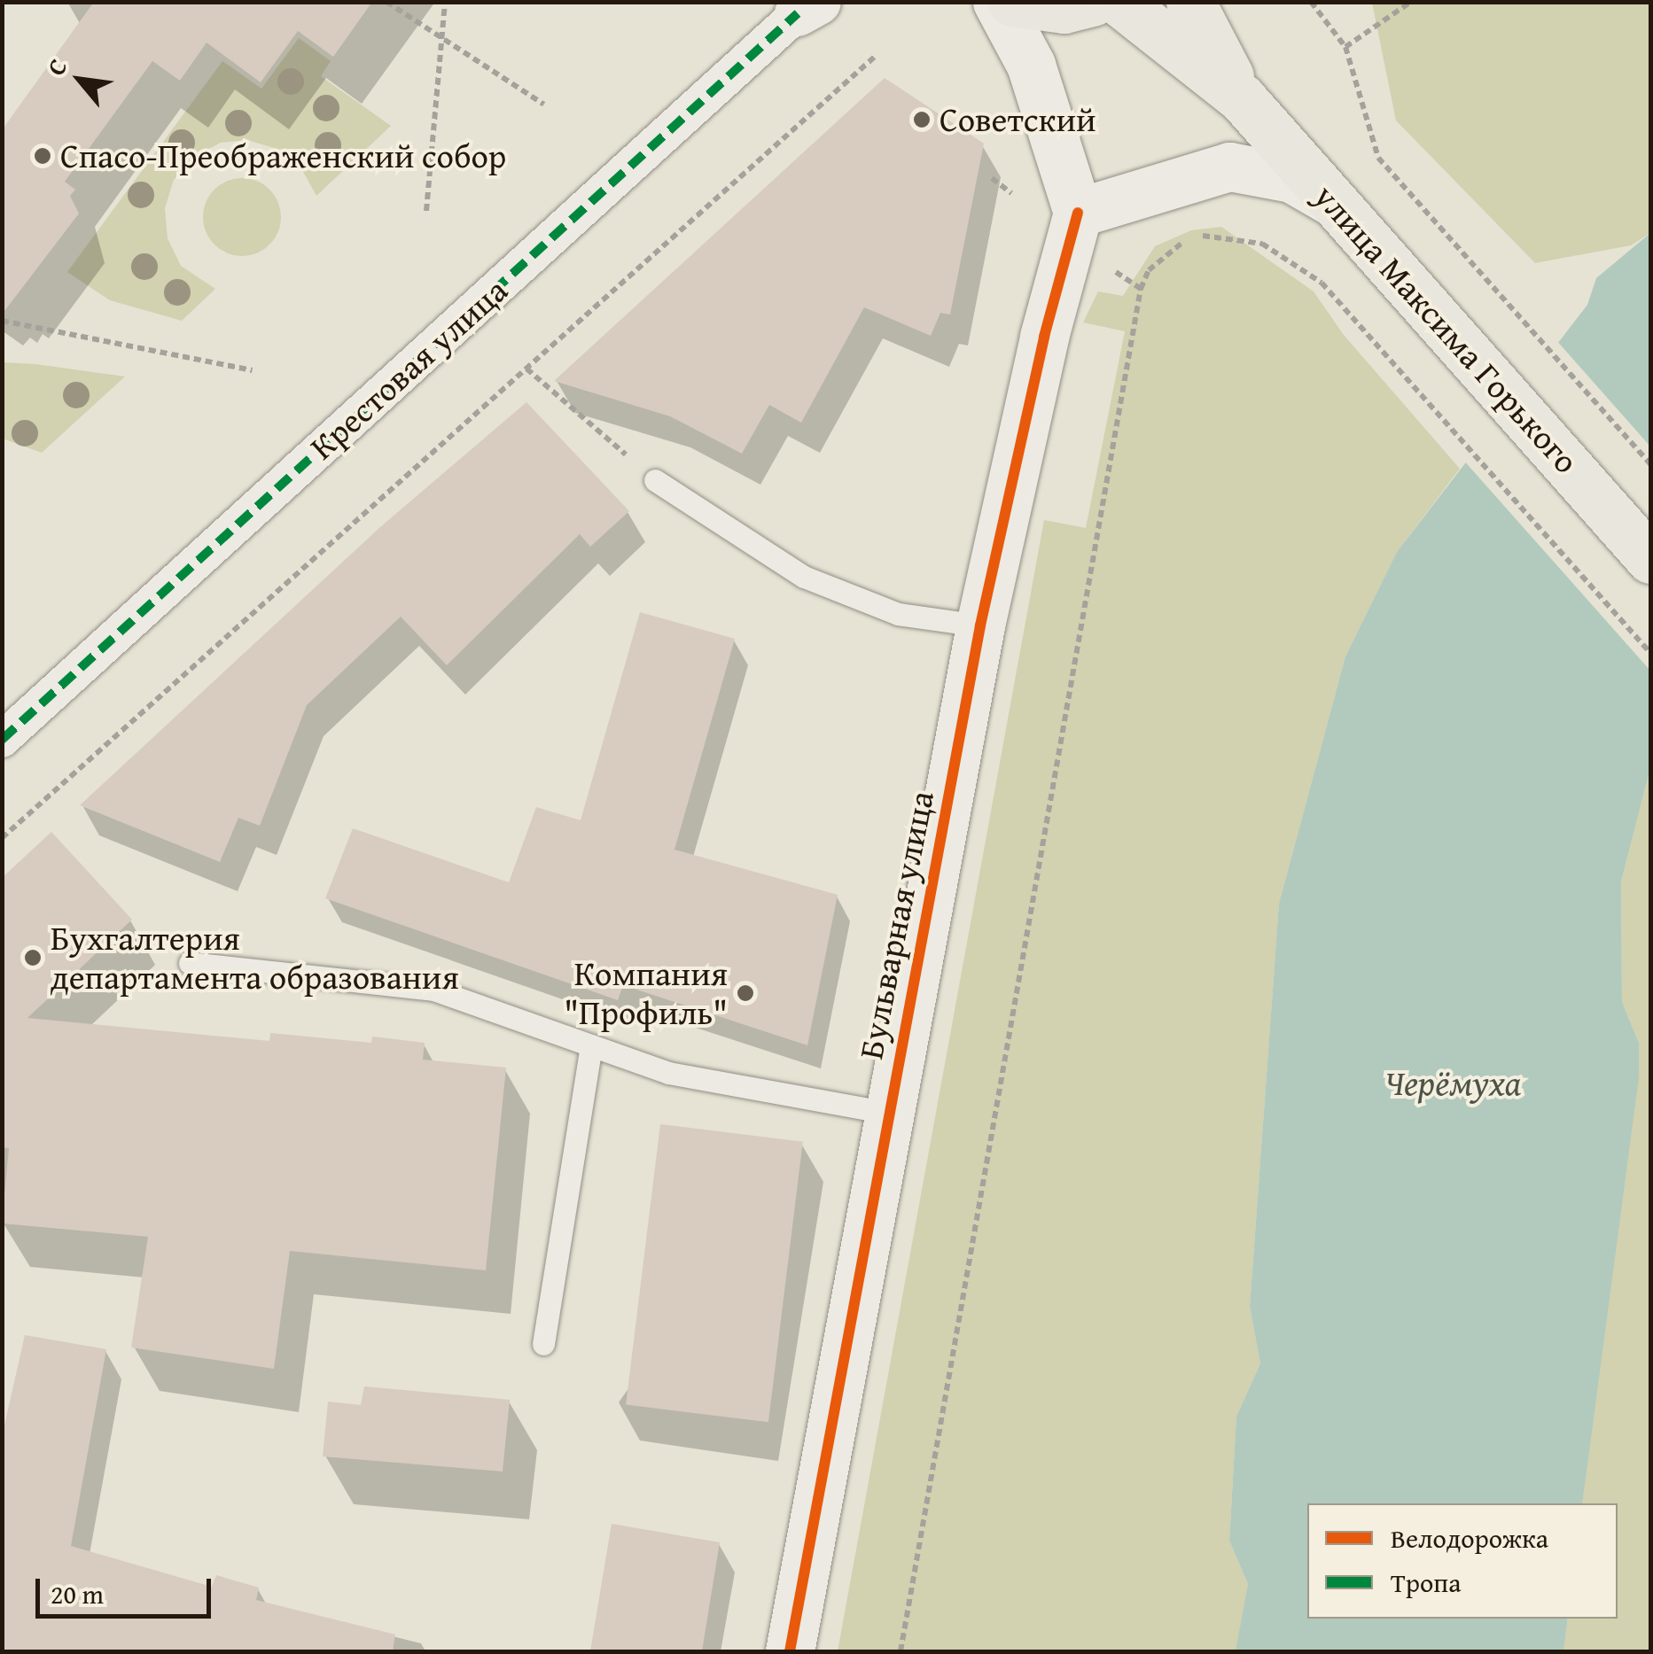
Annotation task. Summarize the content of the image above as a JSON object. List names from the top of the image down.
{
  "streets": {
    "main road": ["улица Максима Горького"],
    "street": ["Крестовая улица", "Бульварная улица"]
  },
  "water": ["Черёмуха"],
  "places": [
    "Советский",
    "Спасо-Преображенский собор",
    "Бухгалтерия департамента образования",
    "Компания \"Профиль\""
  ],
  "legend": ["Велодорожка", "Тропа"],
  "scale_bar": "20 m",
  "north": "top left"
}
